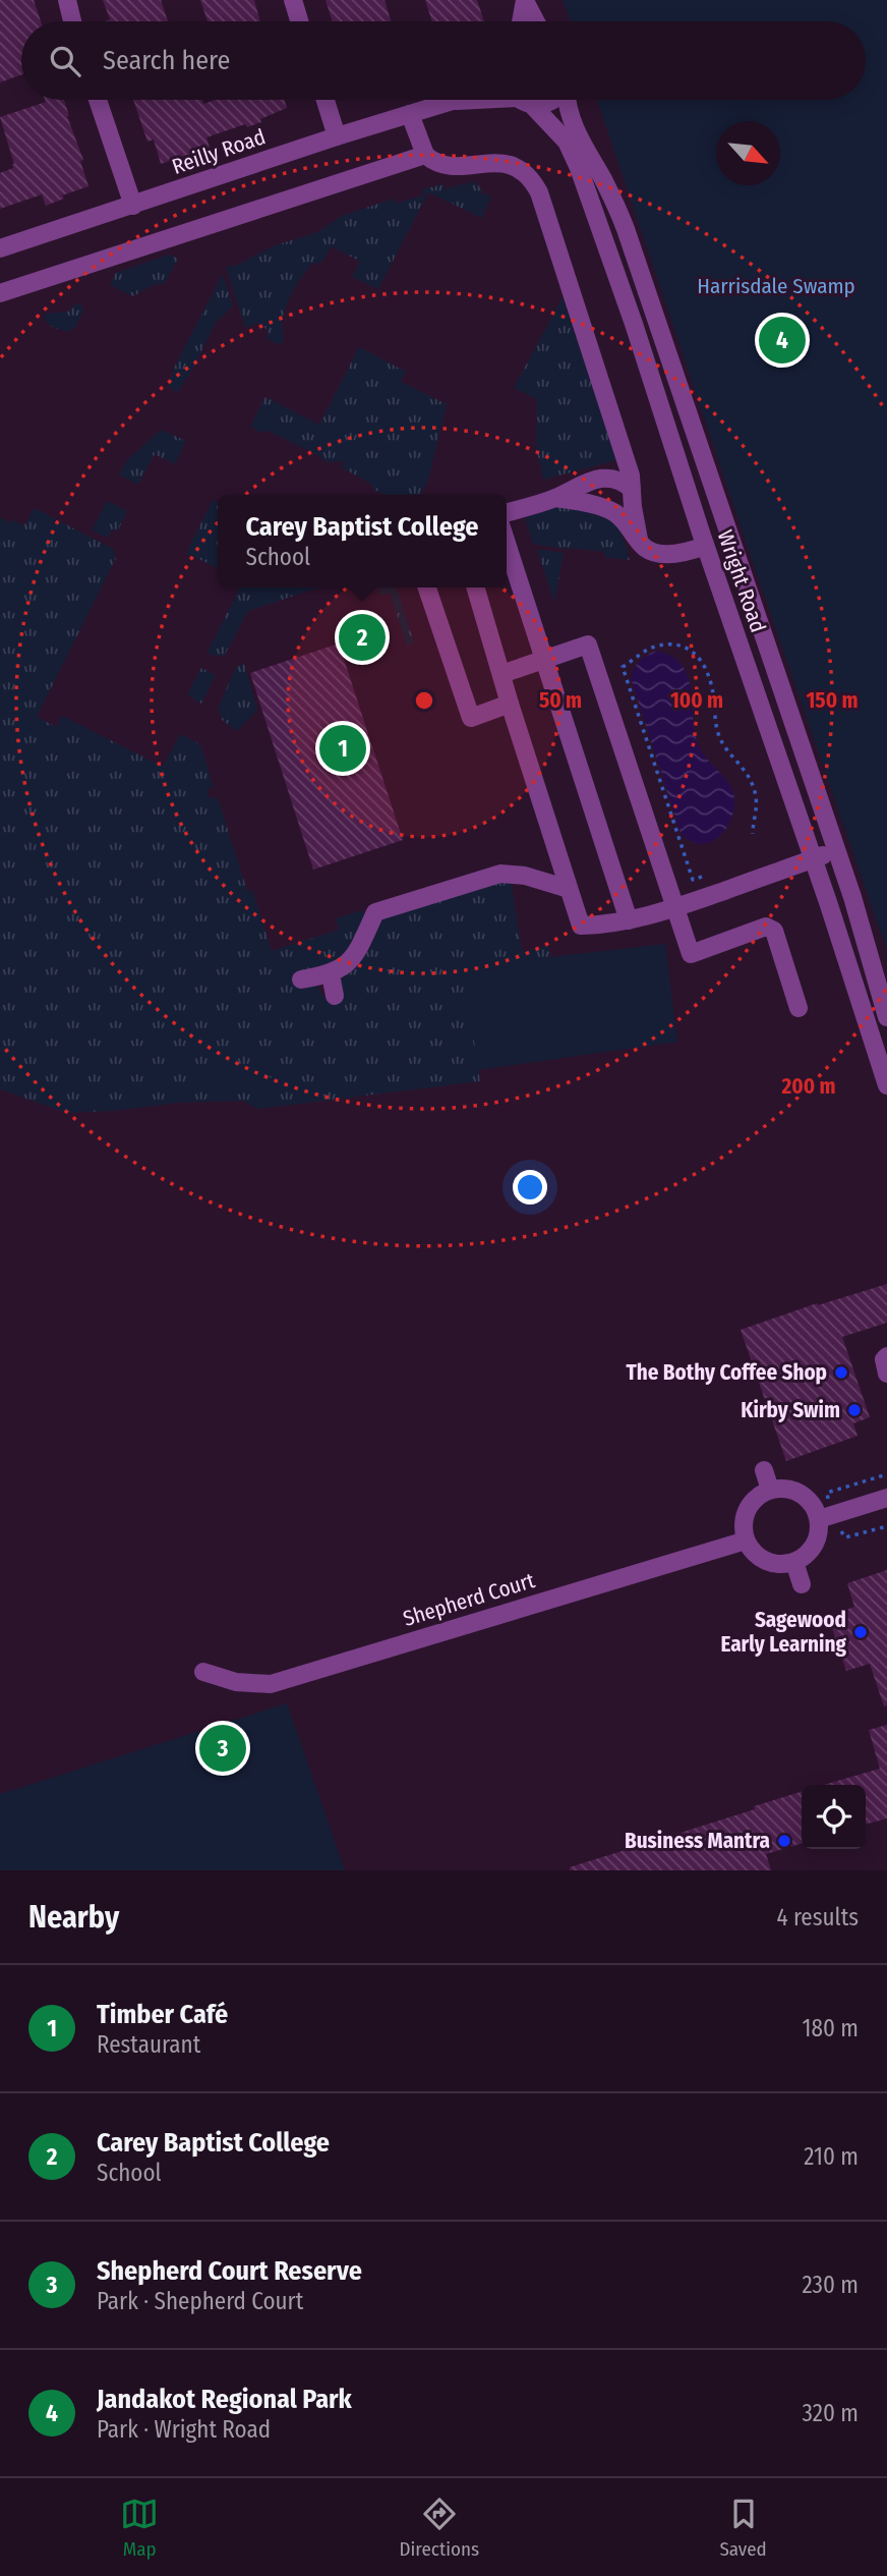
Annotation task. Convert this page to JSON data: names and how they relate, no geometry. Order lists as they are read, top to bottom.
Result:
{
  "streets": {
    "street": ["Reilly Road", "Wright Road", "Shepherd Court"]
  },
  "parks": ["Harrisdale Swamp"],
  "places": [
    "The Bothy Coffee Shop",
    "Kirby Swim",
    "Sagewood Early Learning",
    "Business Mantra"
  ],
  "north": "bottom right",
  "page": {
    "search": "Search here",
    "pins": [
      "4",
      "2",
      "1",
      "3"
    ],
    "popup": ["Carey Baptist College", "School"],
    "heading": ["Nearby", "4 results"],
    "list": [
      {
        "mark": "1",
        "name": "Timber Café",
        "note": "Restaurant",
        "value": "180 m"
      },
      {
        "mark": "2",
        "name": "Carey Baptist College",
        "note": "School",
        "value": "210 m"
      },
      {
        "mark": "3",
        "name": "Shepherd Court Reserve",
        "note": "Park · Shepherd Court",
        "value": "230 m"
      },
      {
        "mark": "4",
        "name": "Jandakot Regional Park",
        "note": "Park · Wright Road",
        "value": "320 m"
      }
    ],
    "nav": ["Map", "Directions", "Saved"]
  },
  "rings": [
    "50 m",
    "100 m",
    "150 m",
    "200 m"
  ]
}
